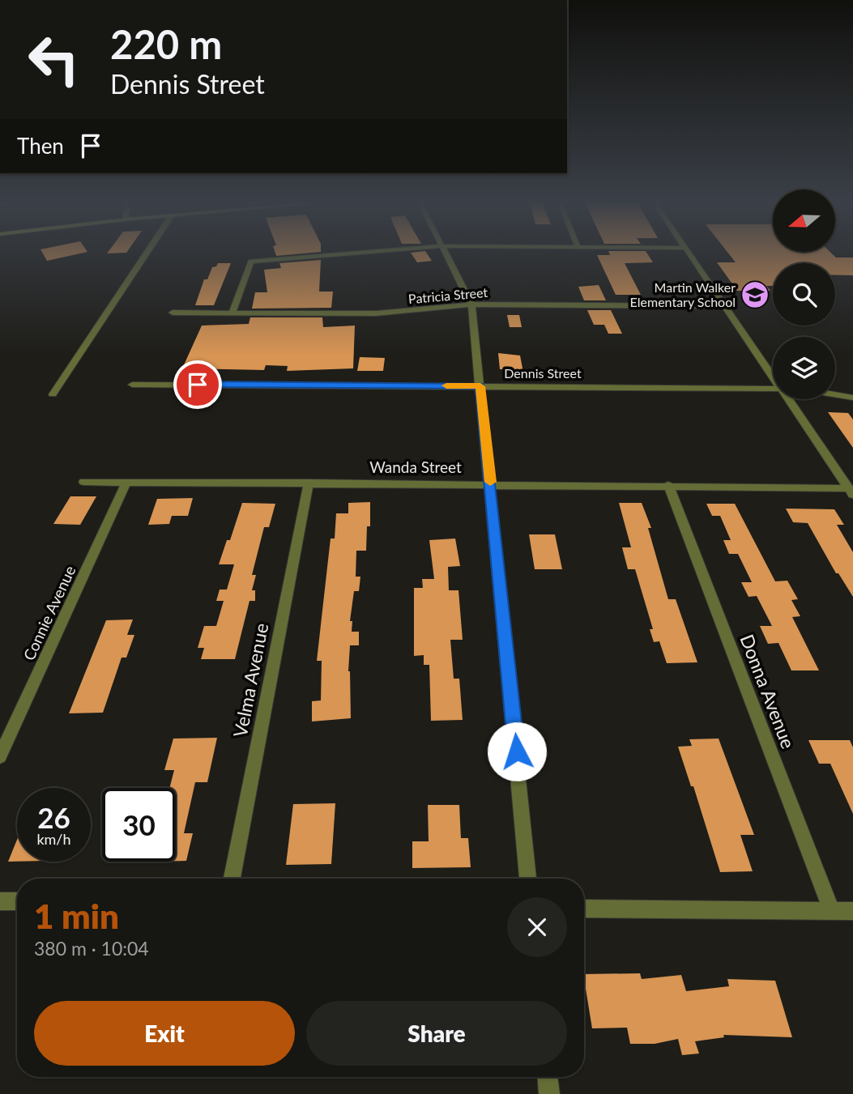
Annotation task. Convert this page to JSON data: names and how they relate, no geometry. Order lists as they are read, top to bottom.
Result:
{
  "streets": {
    "street": [
      "Patricia Street",
      "Dennis Street",
      "Wanda Street",
      "Connie Avenue",
      "Velma Avenue",
      "Donna Avenue"
    ]
  },
  "crossings": [
    ["Wanda Street", "Connie Avenue"],
    ["Wanda Street", "Velma Avenue"],
    ["Wanda Street", "Donna Avenue"]
  ],
  "places": {
    "school or university": ["Martin Walker Elementary School"]
  },
  "north": "left",
  "page": {
    "turn": ["220 m", "Dennis Street"],
    "then": "Then",
    "speed": "26 km/h",
    "limit": "30",
    "heading": ["1 min", "380 m · 10:04"],
    "buttons": ["Exit", "Share"]
  }
}
